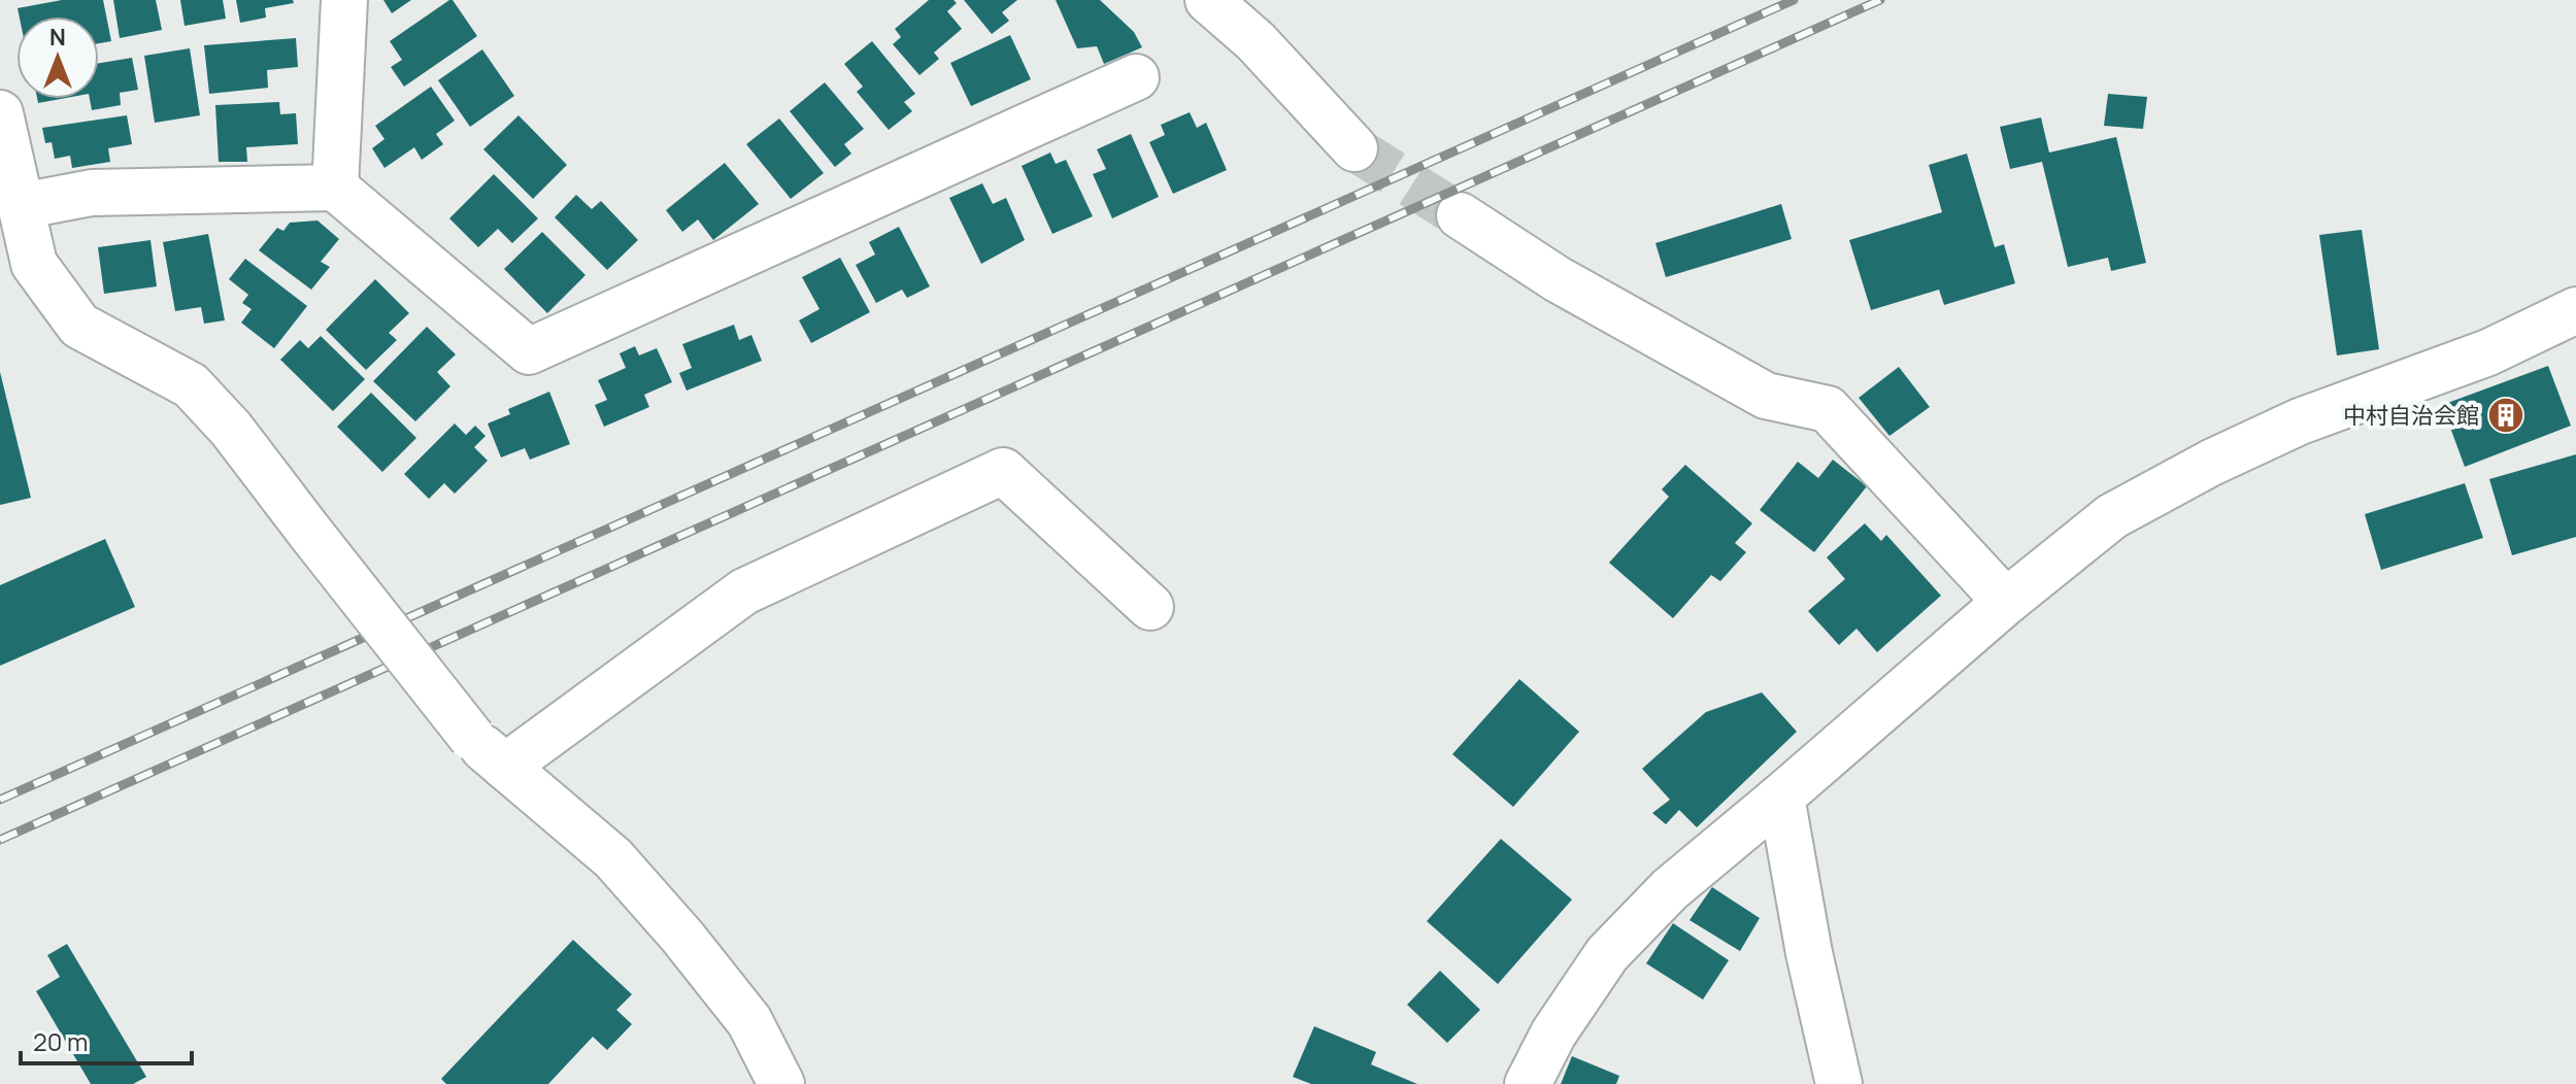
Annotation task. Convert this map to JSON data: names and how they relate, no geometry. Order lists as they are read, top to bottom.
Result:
{
  "places": {
    "building": ["中村自治会館"]
  },
  "scale_bar": "20 m",
  "north": "top"
}
